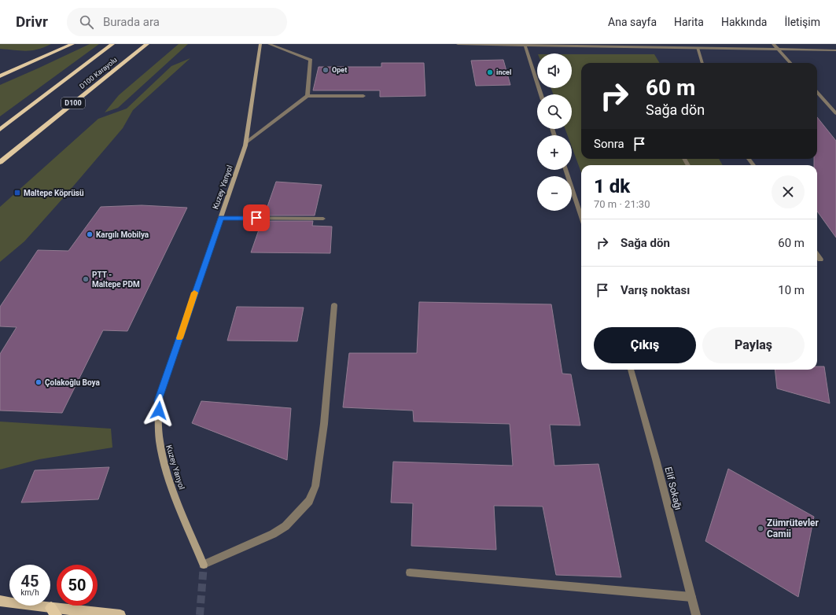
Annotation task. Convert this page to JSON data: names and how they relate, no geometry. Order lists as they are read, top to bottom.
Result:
{
  "streets": {
    "highway": ["D100 Karayolu", "D100"],
    "main road": ["Kuzey Yanyol"],
    "street": ["Elif Sokağı"]
  },
  "places": {
    "other": [
      "Opet",
      "incel",
      "Kargılı Mobilya",
      "PTT - Maltepe PDM",
      "Çolakoğlu Boya",
      "Zümrütevler Camii"
    ],
    "transit": ["Maltepe Köprüsü"]
  },
  "page": {
    "header": "Drivr",
    "search": "Burada ara",
    "nav": [
      "Ana sayfa",
      "Harita",
      "Hakkında",
      "İletişim"
    ],
    "map_buttons": ["+", "−"],
    "turn": ["60 m", "Sağa dön"],
    "then": "Sonra",
    "heading": ["1 dk", "70 m · 21:30"],
    "list": [
      {
        "name": "Sağa dön",
        "value": "60 m"
      },
      {
        "name": "Varış noktası",
        "value": "10 m"
      }
    ],
    "buttons": ["Çıkış", "Paylaş"],
    "speed": "45 km/h",
    "limit": "50"
  }
}
